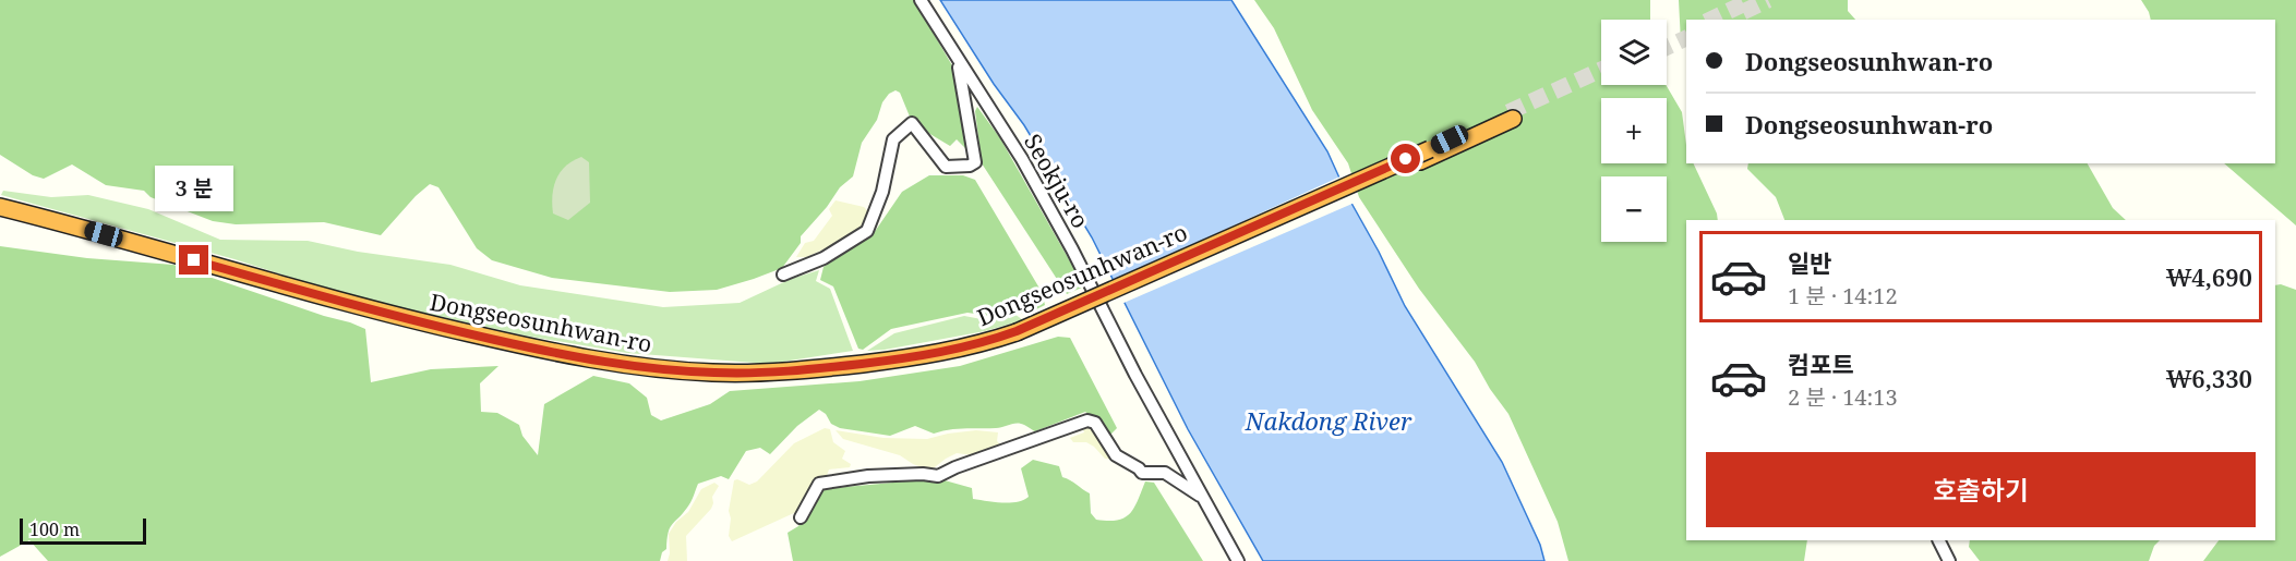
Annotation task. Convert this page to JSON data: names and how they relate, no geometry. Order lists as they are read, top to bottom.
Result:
{
  "streets": {
    "highway": ["Dongseosunhwan-ro"],
    "street": ["Seokju-ro"]
  },
  "water": ["Nakdong River"],
  "scale_bar": "100 m",
  "page": {
    "map_buttons": ["+", "−"],
    "banner": ["Dongseosunhwan-ro", "Dongseosunhwan-ro"],
    "bubble": "3 분",
    "list": [
      {
        "name": "일반",
        "note": "1 분 · 14:12",
        "value": "₩4,690"
      },
      {
        "name": "컴포트",
        "note": "2 분 · 14:13",
        "value": "₩6,330"
      }
    ],
    "buttons": "호출하기",
    "scale": "100 m"
  }
}
